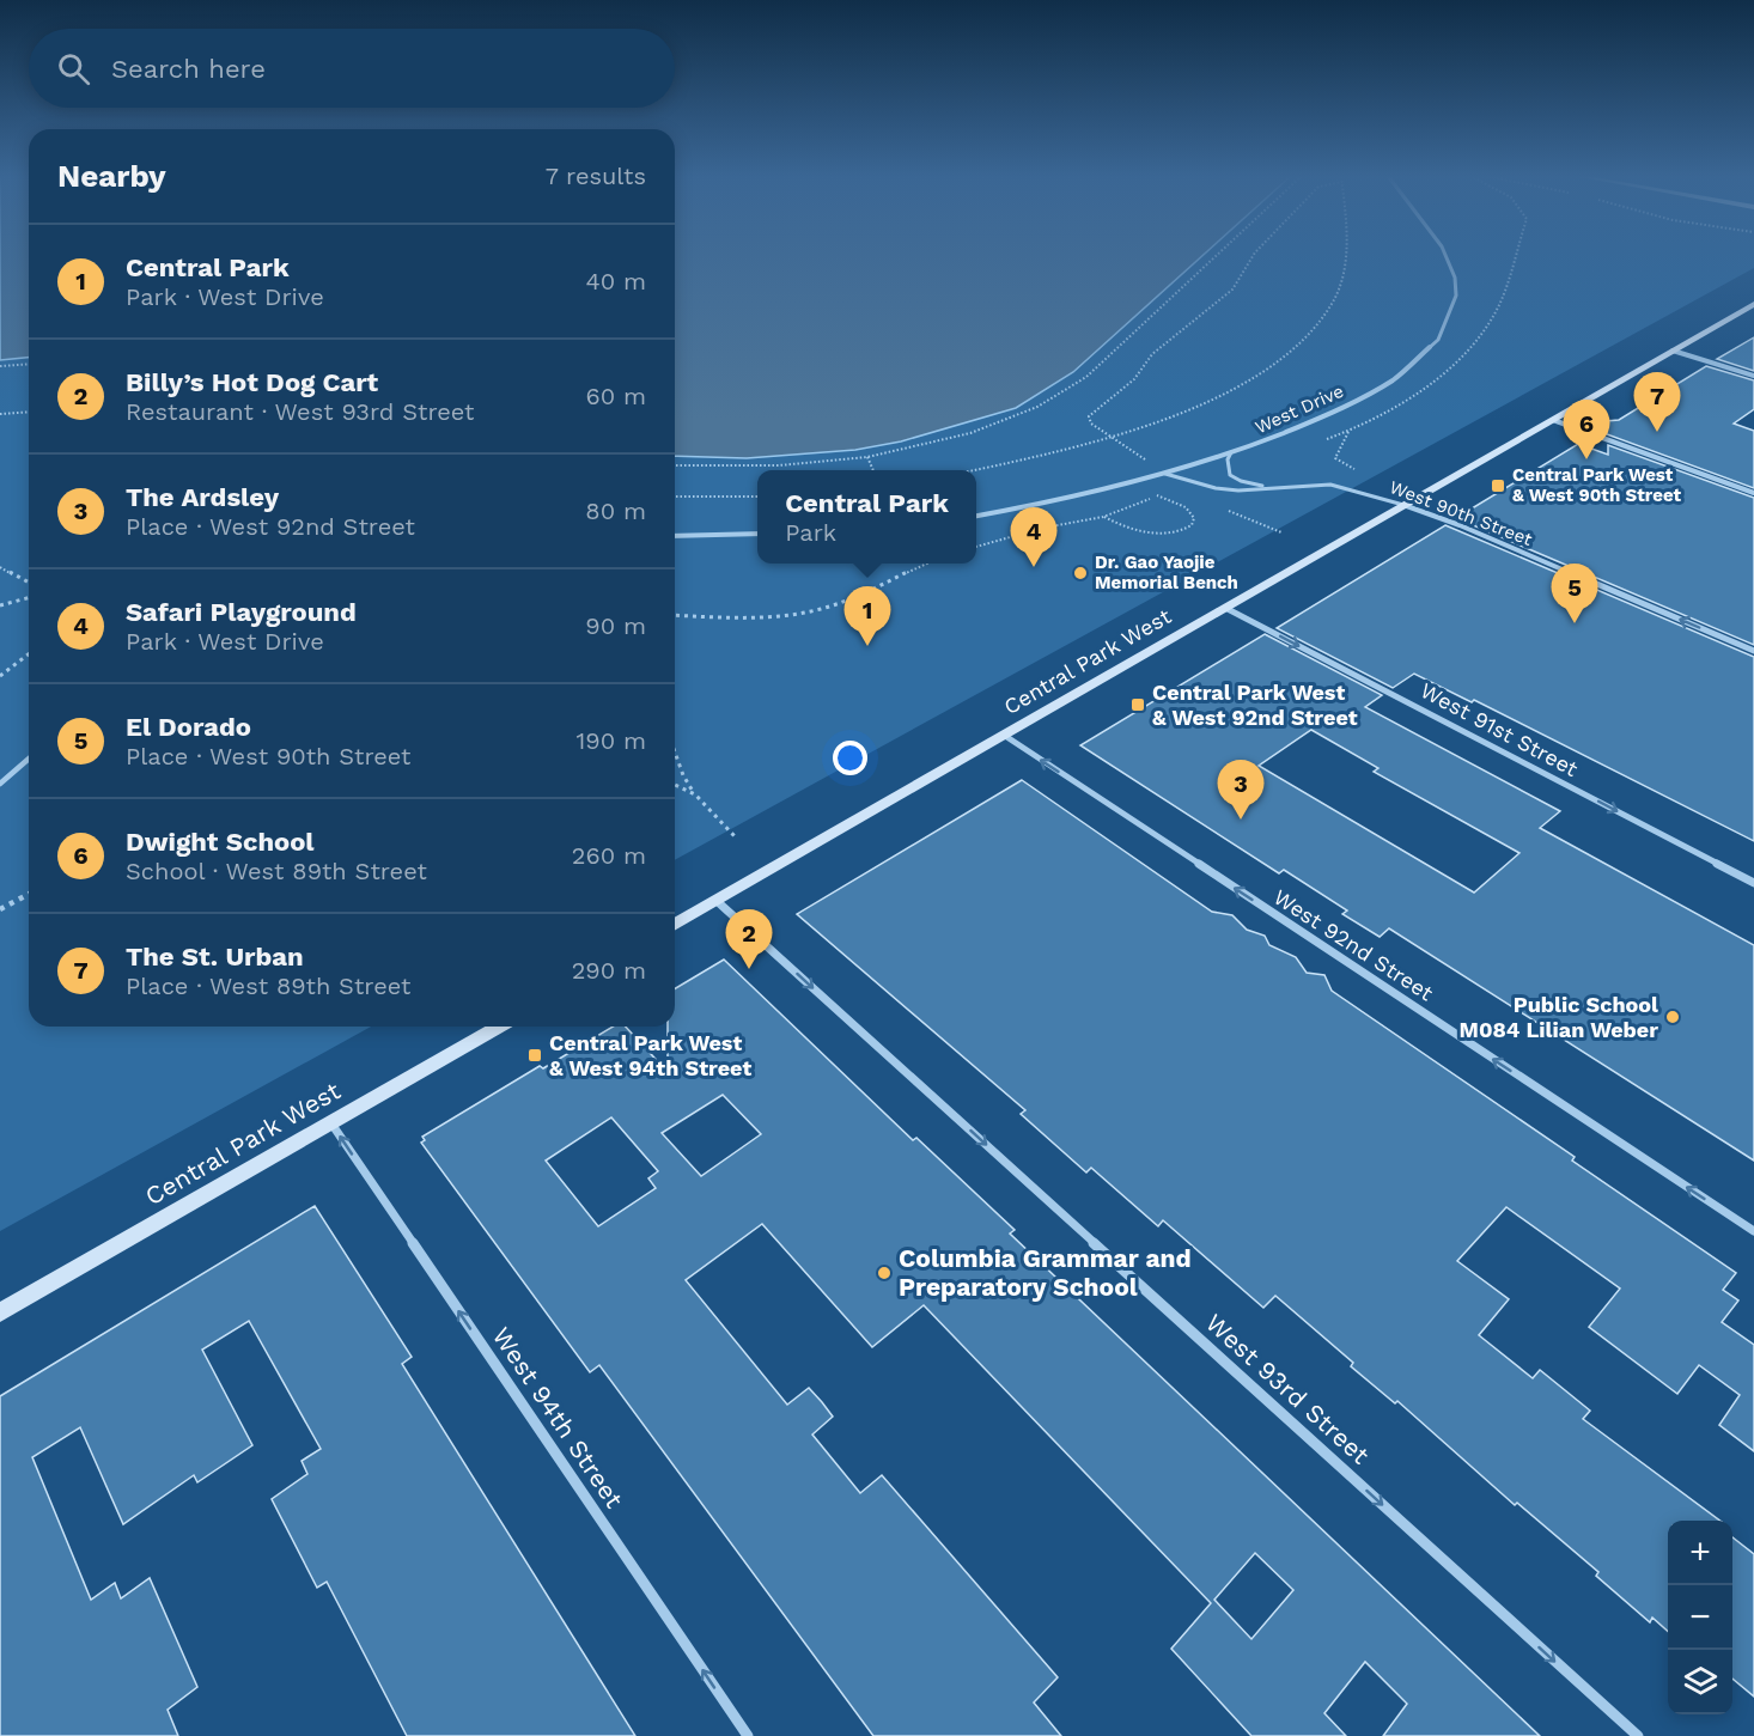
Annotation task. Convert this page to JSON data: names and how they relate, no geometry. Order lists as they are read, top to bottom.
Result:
{
  "streets": {
    "main road": ["Central Park West"],
    "street": [
      "West Drive",
      "West 90th Street",
      "West 91st Street",
      "West 92nd Street",
      "West 93rd Street",
      "West 94th Street"
    ]
  },
  "crossings": [
    ["West Drive", "West 90th Street"],
    ["West 90th Street", "Central Park West"],
    ["Central Park West", "West 91st Street"],
    ["Central Park West", "West 92nd Street"],
    ["Central Park West", "West 93rd Street"],
    ["Central Park West", "West 94th Street"]
  ],
  "one_way": [
    "West 90th Street",
    "West 91st Street",
    "West 92nd Street",
    "West 93rd Street",
    "West 94th Street"
  ],
  "places": {
    "transit": ["Central Park West & West 90th Street", "Central Park West & West 92nd Street", "Central Park West & West 94th Street"],
    "other": ["Dr. Gao Yaojie Memorial Bench", "Public School M084 Lilian Weber", "Columbia Grammar and Preparatory School"]
  },
  "page": {
    "search": "Search here",
    "heading": ["Nearby", "7 results"],
    "list": [
      {
        "mark": "1",
        "name": "Central Park",
        "note": "Park · West Drive",
        "value": "40 m"
      },
      {
        "mark": "2",
        "name": "Billy’s Hot Dog Cart",
        "note": "Restaurant · West 93rd Street",
        "value": "60 m"
      },
      {
        "mark": "3",
        "name": "The Ardsley",
        "note": "Place · West 92nd Street",
        "value": "80 m"
      },
      {
        "mark": "4",
        "name": "Safari Playground",
        "note": "Park · West Drive",
        "value": "90 m"
      },
      {
        "mark": "5",
        "name": "El Dorado",
        "note": "Place · West 90th Street",
        "value": "190 m"
      },
      {
        "mark": "6",
        "name": "Dwight School",
        "note": "School · West 89th Street",
        "value": "260 m"
      },
      {
        "mark": "7",
        "name": "The St. Urban",
        "note": "Place · West 89th Street",
        "value": "290 m"
      }
    ],
    "pins": [
      "7",
      "6",
      "4",
      "5",
      "1",
      "3",
      "2"
    ],
    "popup": ["Central Park", "Park"],
    "map_buttons": ["+", "−"]
  }
}
